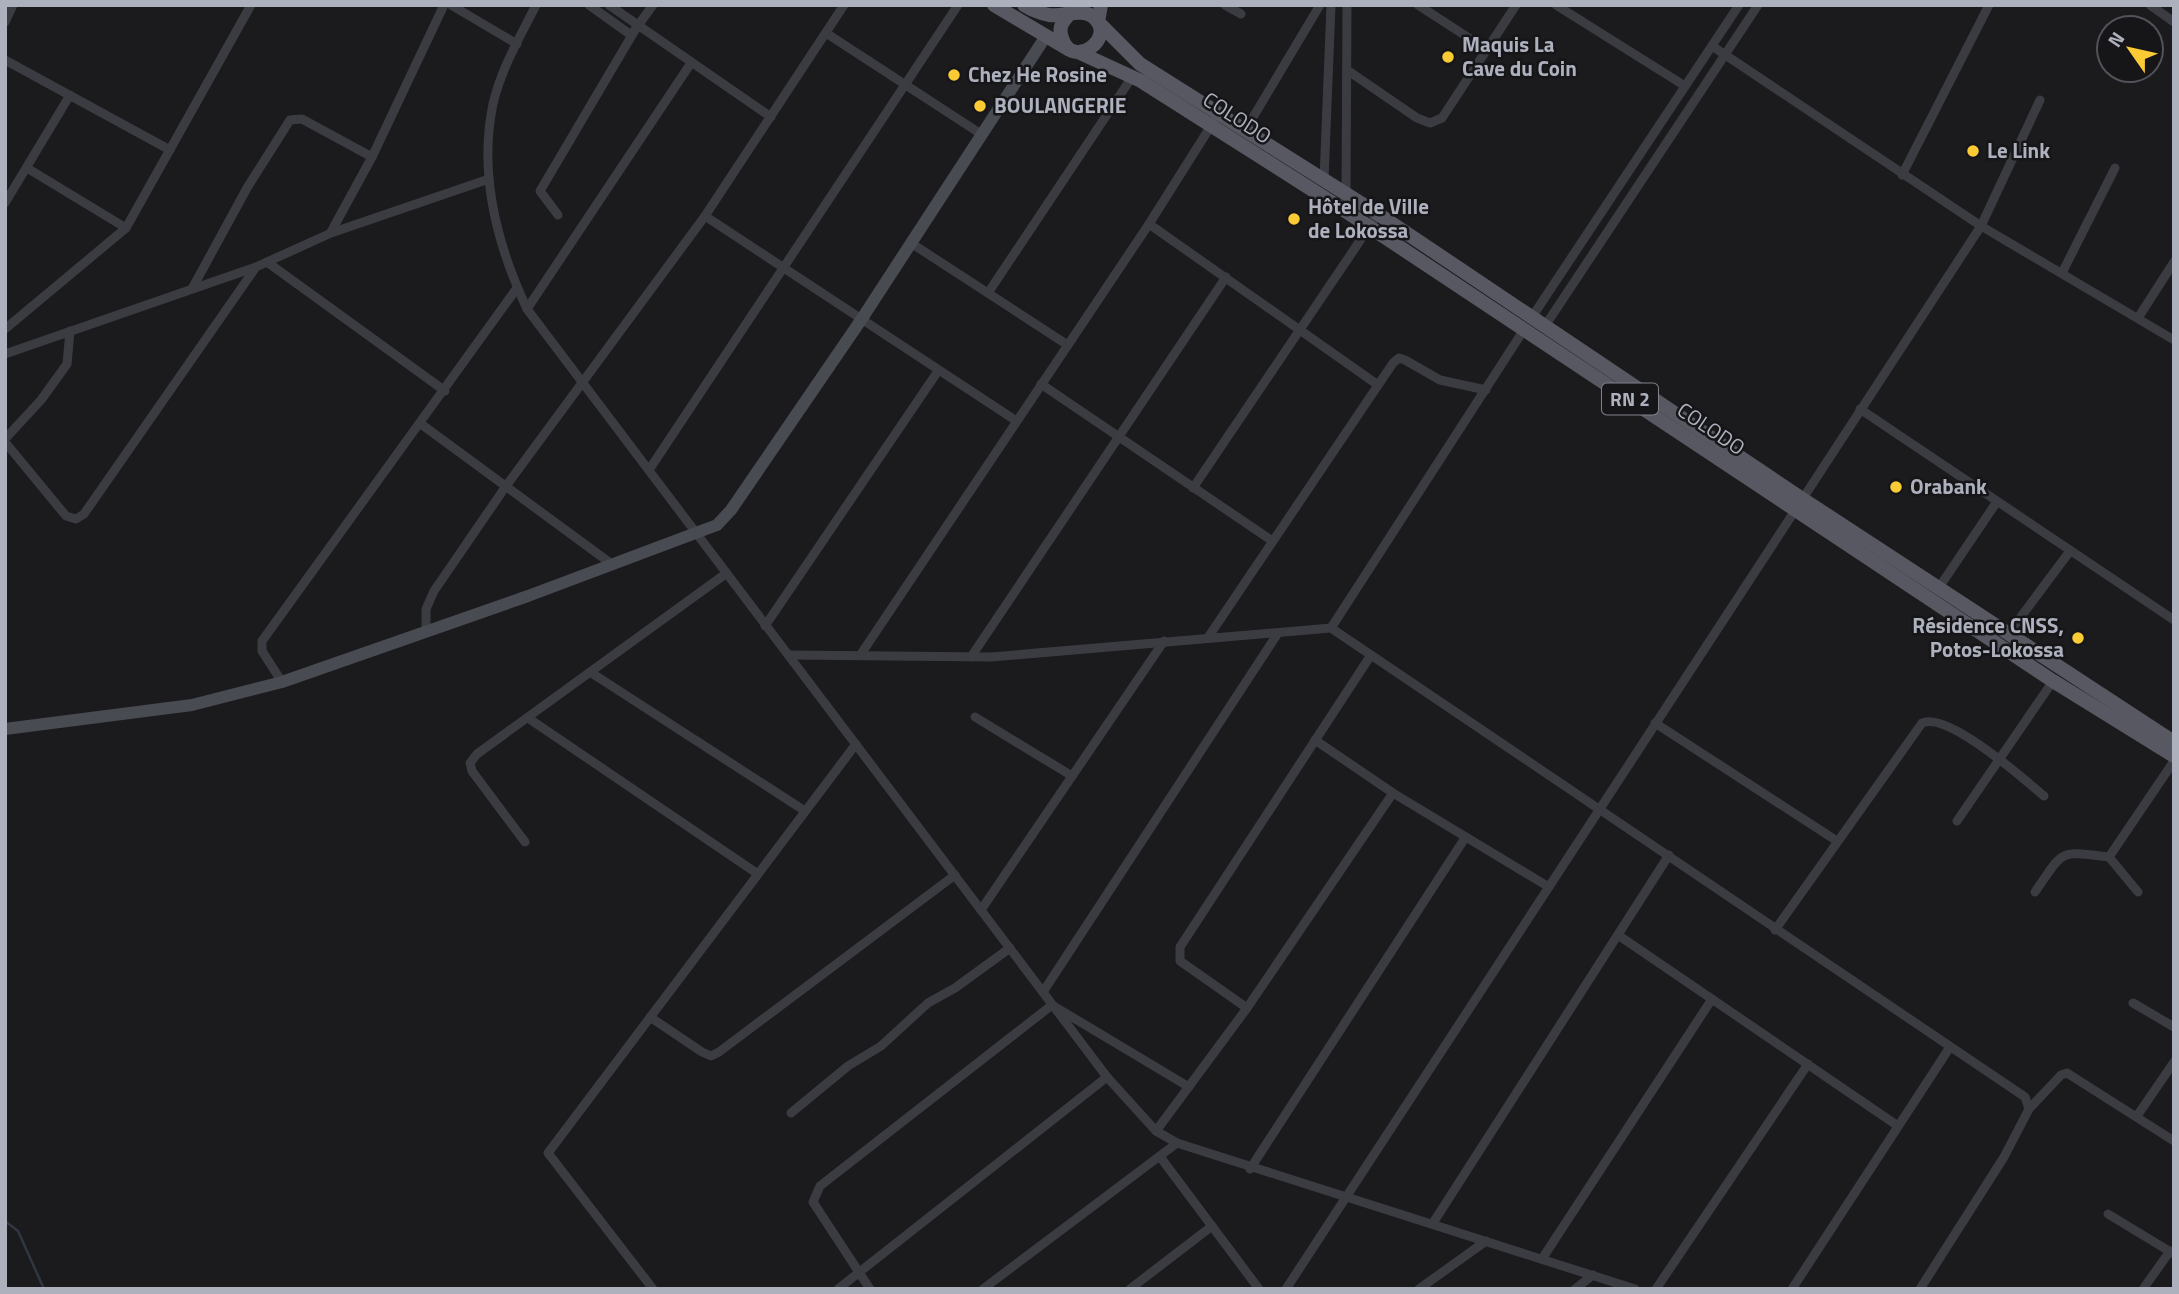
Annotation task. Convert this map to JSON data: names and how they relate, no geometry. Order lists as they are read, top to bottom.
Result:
{
  "streets": {
    "main road": ["COLODO", "RN 2"]
  },
  "crossings": [
    ["COLODO", "RN 2"]
  ],
  "places": [
    "Maquis La Cave du Coin",
    "Chez He Rosine",
    "BOULANGERIE",
    "Le Link",
    "Hôtel de Ville de Lokossa",
    "Orabank",
    "Résidence CNSS, Potos-Lokossa"
  ],
  "north": "top left"
}
